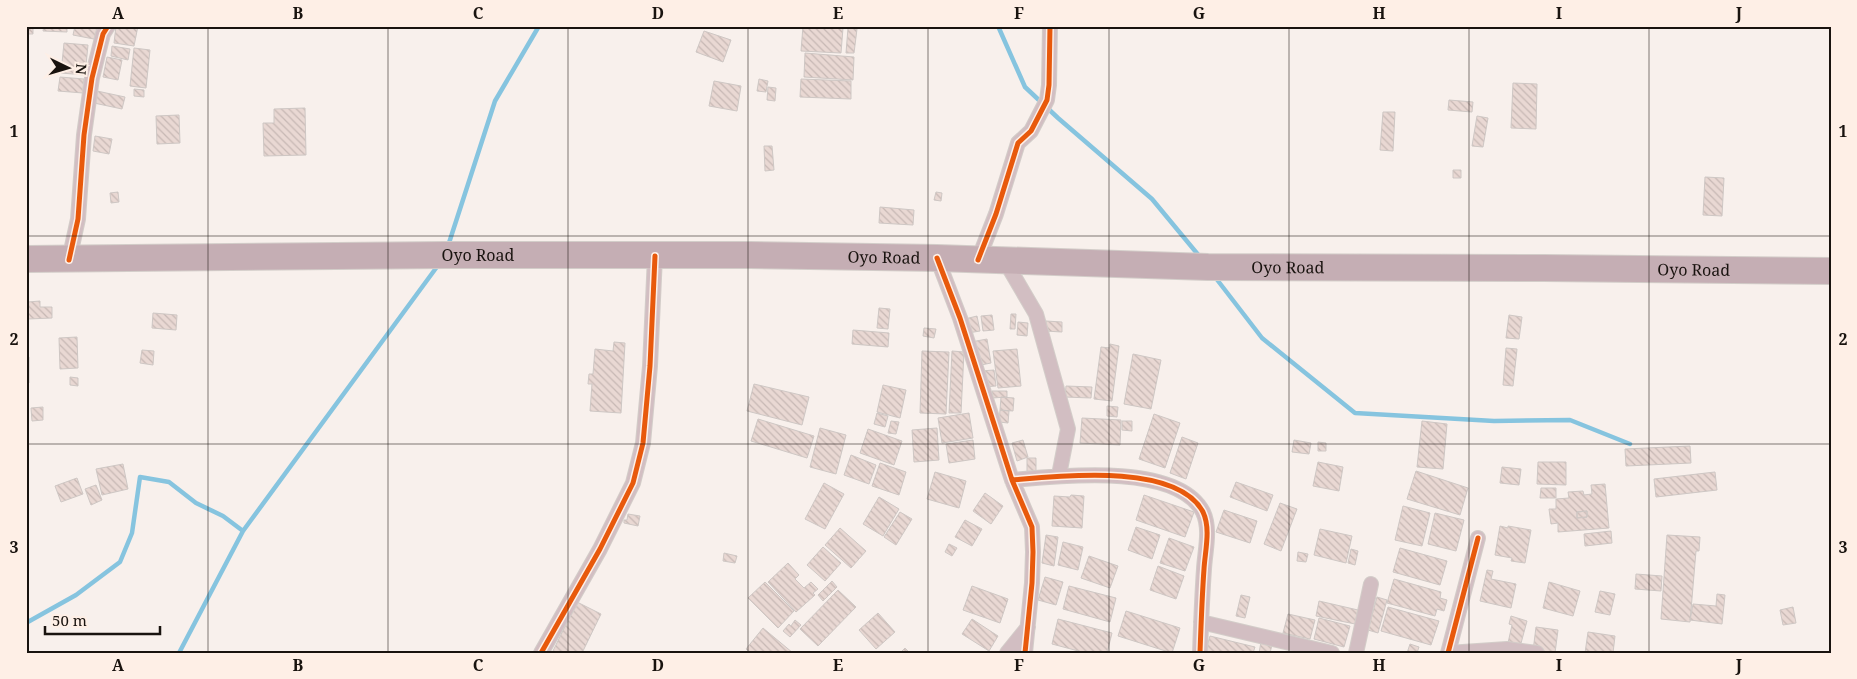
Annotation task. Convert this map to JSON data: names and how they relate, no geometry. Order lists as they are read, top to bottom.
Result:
{
  "streets": {
    "highway": ["Oyo Road"]
  },
  "scale_bar": "50 m",
  "north": "right",
  "grid": {
    "columns": [
      "A",
      "B",
      "C",
      "D",
      "E",
      "F",
      "G",
      "H",
      "I",
      "J"
    ],
    "rows": ["1", "2", "3"]
  }
}
